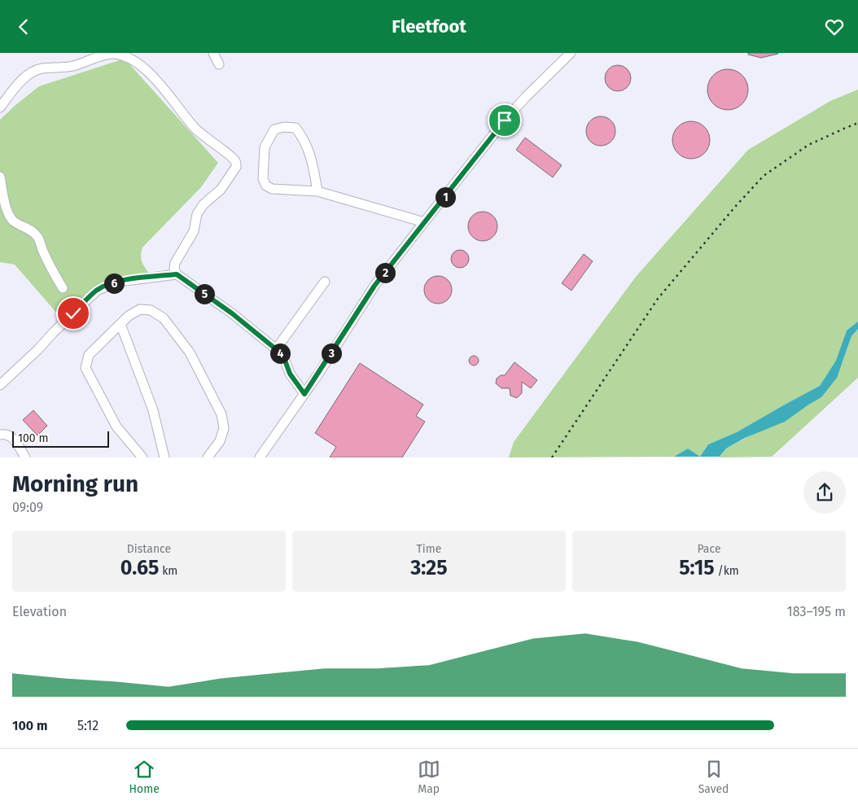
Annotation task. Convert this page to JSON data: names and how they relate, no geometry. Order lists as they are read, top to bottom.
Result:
{
  "scale_bar": "100 m",
  "page": {
    "header": "Fleetfoot",
    "pins": [
      "1",
      "2",
      "6",
      "5",
      "3",
      "4"
    ],
    "scale": "100 m",
    "heading": ["Morning run", "09:09"],
    "stats": [
      ["Distance", "0.65 km"],
      ["Time", "3:25"],
      ["Pace", "5:15 /km"]
    ],
    "chart": ["Elevation", "183–195 m"],
    "list": [
      {
        "name": "100 m",
        "note": "5:12"
      }
    ],
    "tabs": ["Home", "Map", "Saved"]
  }
}
